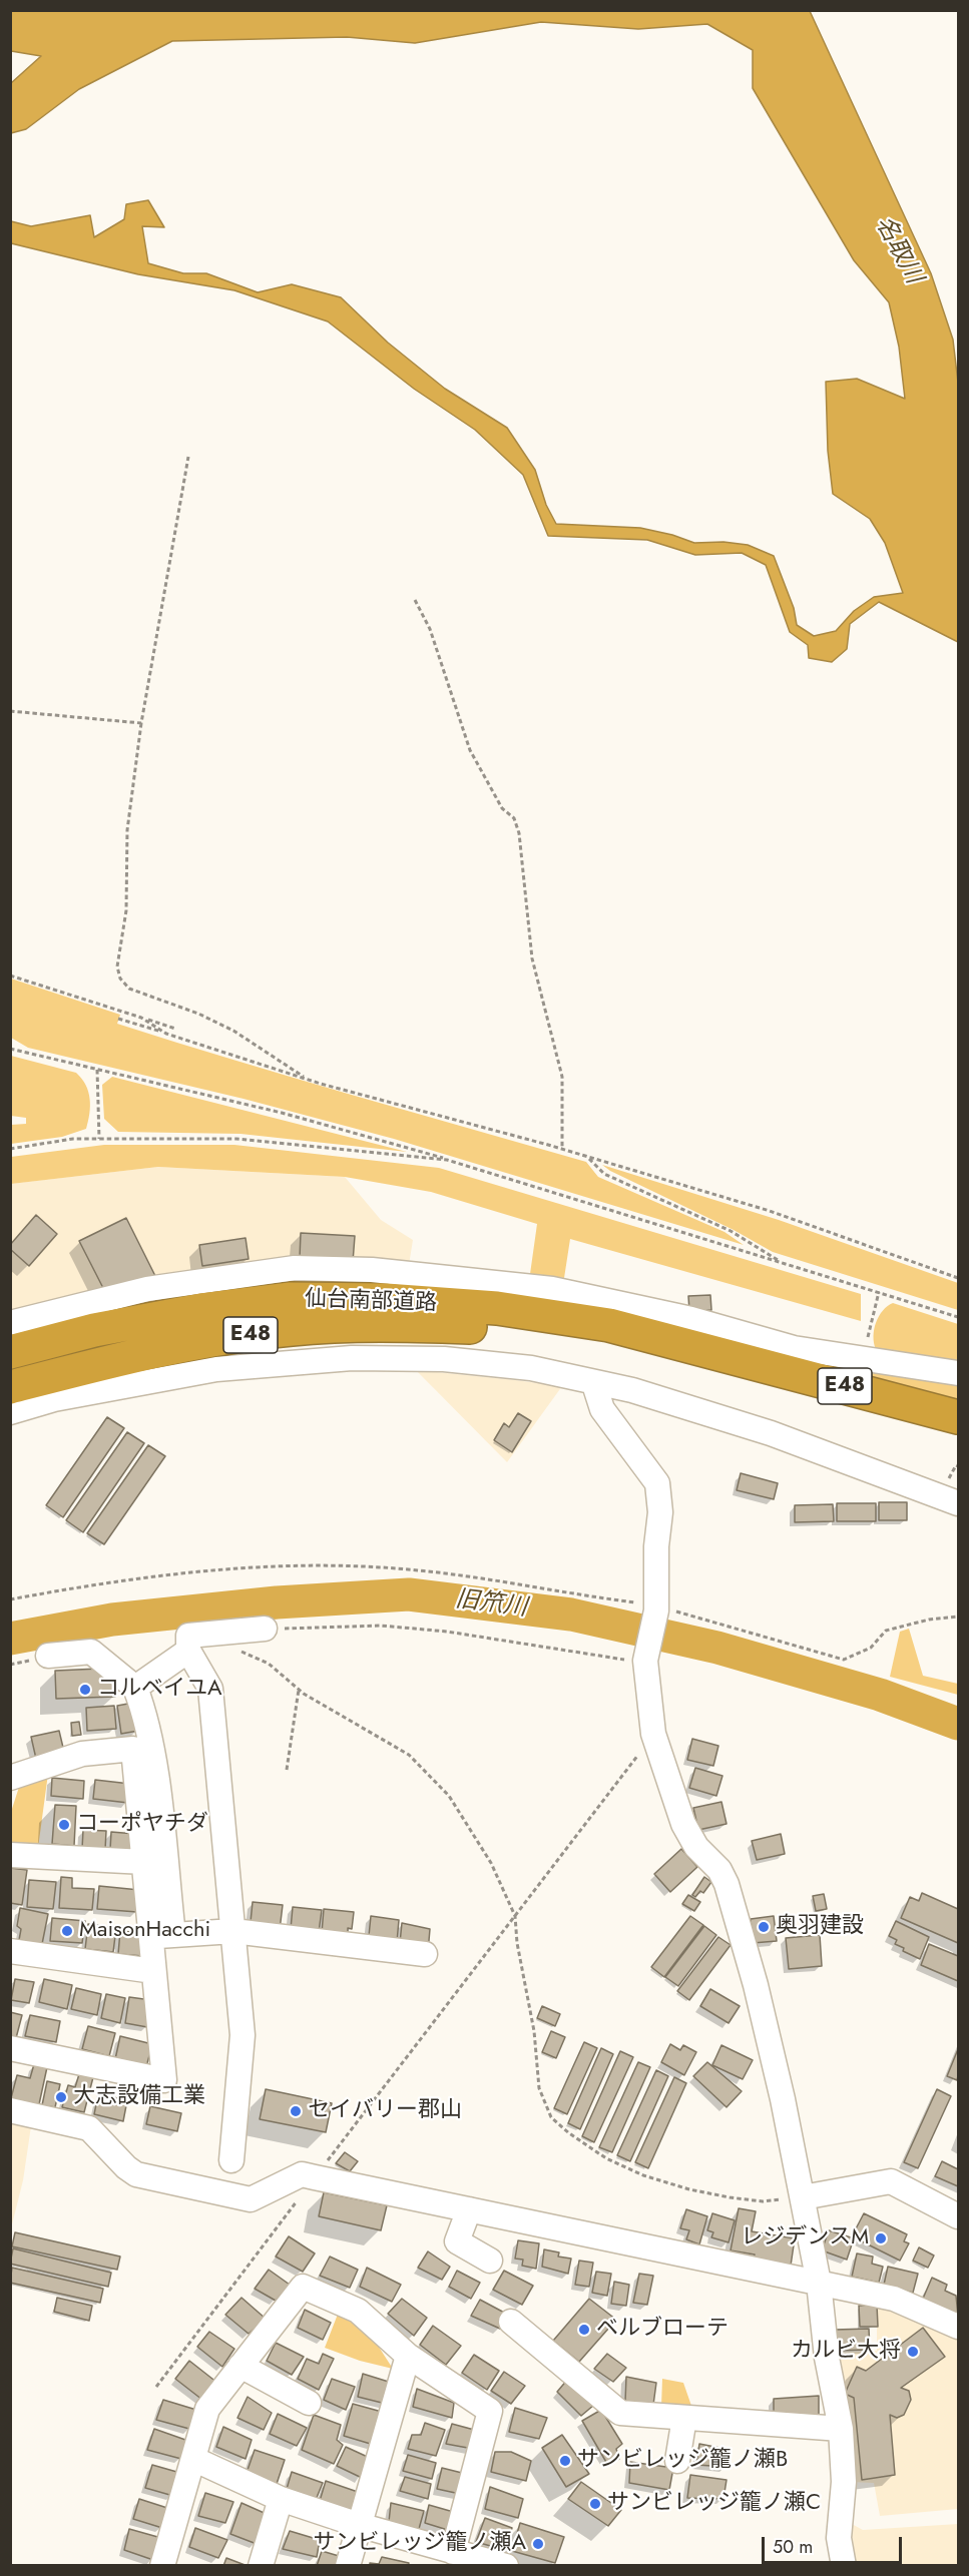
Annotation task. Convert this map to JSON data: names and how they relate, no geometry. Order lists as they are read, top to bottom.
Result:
{
  "streets": {
    "highway": ["仙台南部道路", "E48"]
  },
  "water": ["名取川", "旧笊川"],
  "places": [
    "コルベイユA",
    "コーポヤチダ",
    "奥羽建設",
    "MaisonHacchi",
    "大志設備工業",
    "セイバリー郡山",
    "レジデンスM",
    "ベルブローテ",
    "カルビ大将",
    "サンビレッジ籠ノ瀬B",
    "サンビレッジ籠ノ瀬C",
    "サンビレッジ籠ノ瀬A"
  ],
  "scale_bar": "50 m"
}
